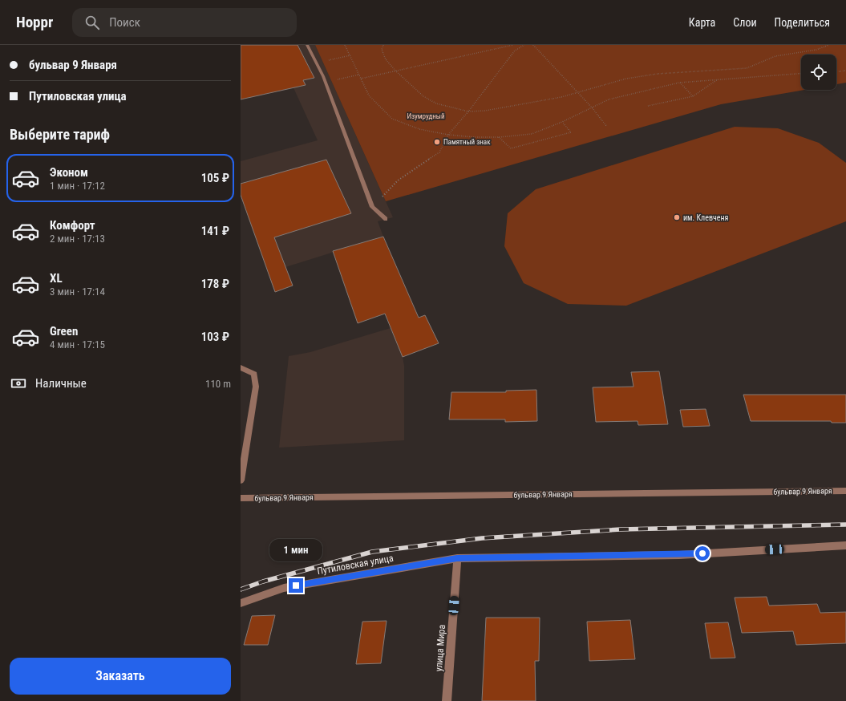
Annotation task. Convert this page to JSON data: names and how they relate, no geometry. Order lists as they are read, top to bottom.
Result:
{
  "streets": {
    "street": ["бульвар 9 Января", "Путиловская улица", "улица Мира"]
  },
  "crossings": [
    ["Путиловская улица", "улица Мира"]
  ],
  "parks": ["Изумрудный"],
  "places": ["Памятный знак", "им. Клевченя"],
  "page": {
    "header": "Hoppr",
    "search": "Поиск",
    "nav": ["Карта", "Слои", "Поделиться"],
    "banner": ["бульвар 9 Января", "Путиловская улица"],
    "heading": "Выберите тариф",
    "list": [
      {
        "name": "Эконом",
        "note": "1 мин · 17:12",
        "value": "105 ₽"
      },
      {
        "name": "Комфорт",
        "note": "2 мин · 17:13",
        "value": "141 ₽"
      },
      {
        "name": "XL",
        "note": "3 мин · 17:14",
        "value": "178 ₽"
      },
      {
        "name": "Green",
        "note": "4 мин · 17:15",
        "value": "103 ₽"
      }
    ],
    "pay": ["Наличные", "110 m"],
    "bubble": "1 мин",
    "buttons": "Заказать"
  }
}
